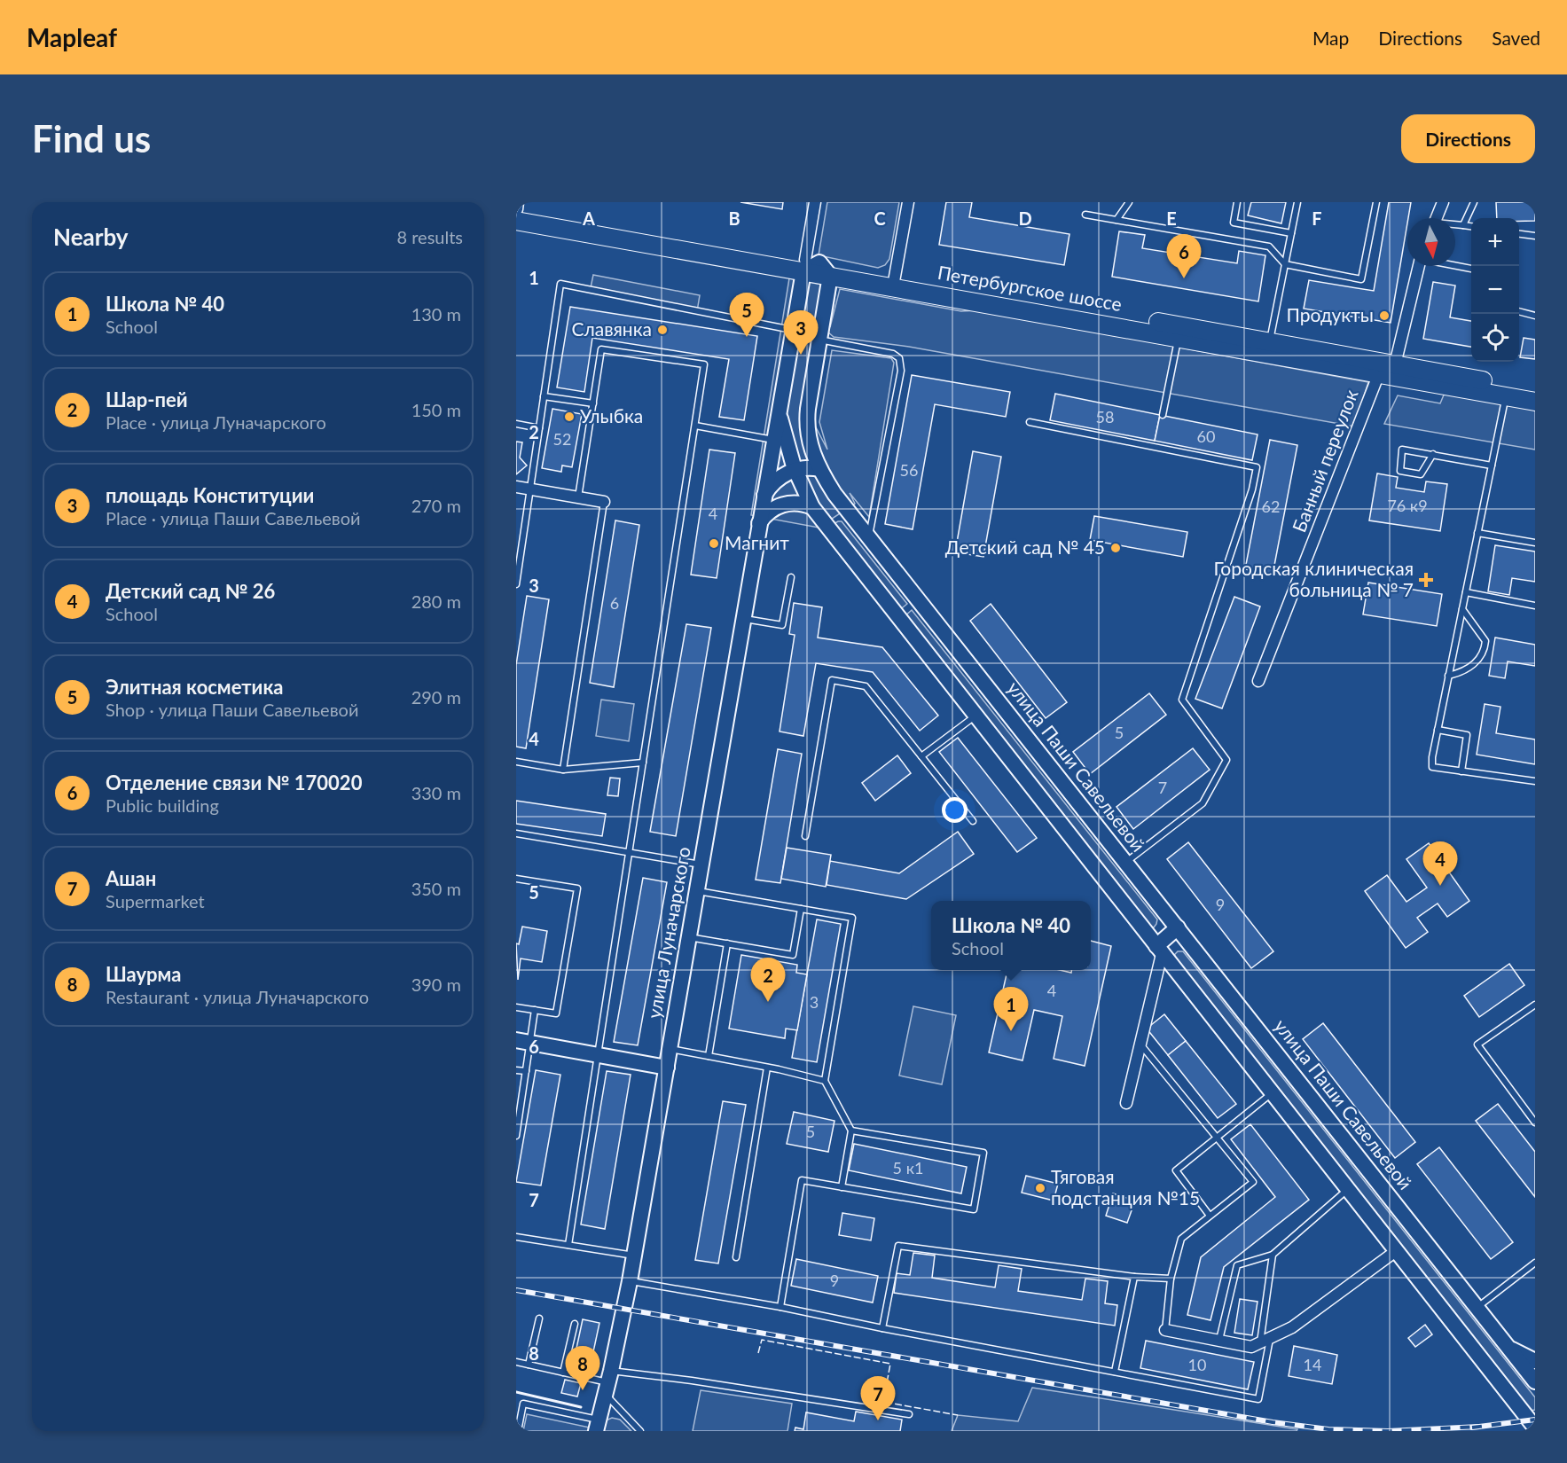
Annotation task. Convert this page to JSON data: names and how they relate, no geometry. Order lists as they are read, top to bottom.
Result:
{
  "streets": {
    "main road": ["Петербургское шоссе", "улица Паши Савельевой", "улица Луначарского"],
    "street": ["Банный переулок"]
  },
  "crossings": [
    ["Петербургское шоссе", "Банный переулок"],
    ["Петербургское шоссе", "улица Паши Савельевой"]
  ],
  "places": {
    "other": [
      "Продукты",
      "Славянка",
      "Улыбка",
      "Магнит",
      "Детский сад № 45",
      "Тяговая подстанция №15"
    ],
    "health": ["Городская клиническая больница № 7"]
  },
  "house_numbers": [
    "58",
    "60",
    "52",
    "56",
    "76 к9",
    "62",
    "4",
    "6",
    "5",
    "7",
    "9",
    "4",
    "3",
    "5",
    "5 к1",
    "9",
    "10",
    "14"
  ],
  "north": "bottom",
  "page": {
    "header": "Mapleaf",
    "nav": ["Map", "Directions", "Saved"],
    "buttons": "Directions",
    "title": "Find us",
    "heading": ["Nearby", "8 results"],
    "map_buttons": ["+", "−"],
    "pins": [
      "6",
      "5",
      "3",
      "4",
      "2",
      "1",
      "8",
      "7"
    ],
    "list": [
      {
        "mark": "1",
        "name": "Школа № 40",
        "note": "School",
        "value": "130 m"
      },
      {
        "mark": "2",
        "name": "Шар-пей",
        "note": "Place · улица Луначарского",
        "value": "150 m"
      },
      {
        "mark": "3",
        "name": "площадь Конституции",
        "note": "Place · улица Паши Савельевой",
        "value": "270 m"
      },
      {
        "mark": "4",
        "name": "Детский сад № 26",
        "note": "School",
        "value": "280 m"
      },
      {
        "mark": "5",
        "name": "Элитная косметика",
        "note": "Shop · улица Паши Савельевой",
        "value": "290 m"
      },
      {
        "mark": "6",
        "name": "Отделение связи № 170020",
        "note": "Public building",
        "value": "330 m"
      },
      {
        "mark": "7",
        "name": "Ашан",
        "note": "Supermarket",
        "value": "350 m"
      },
      {
        "mark": "8",
        "name": "Шаурма",
        "note": "Restaurant · улица Луначарского",
        "value": "390 m"
      }
    ],
    "popup": ["Школа № 40", "School"]
  },
  "grid": {
    "columns": [
      "A",
      "B",
      "C",
      "D",
      "E",
      "F"
    ],
    "rows": [
      "1",
      "2",
      "3",
      "4",
      "5",
      "6",
      "7",
      "8"
    ]
  }
}
